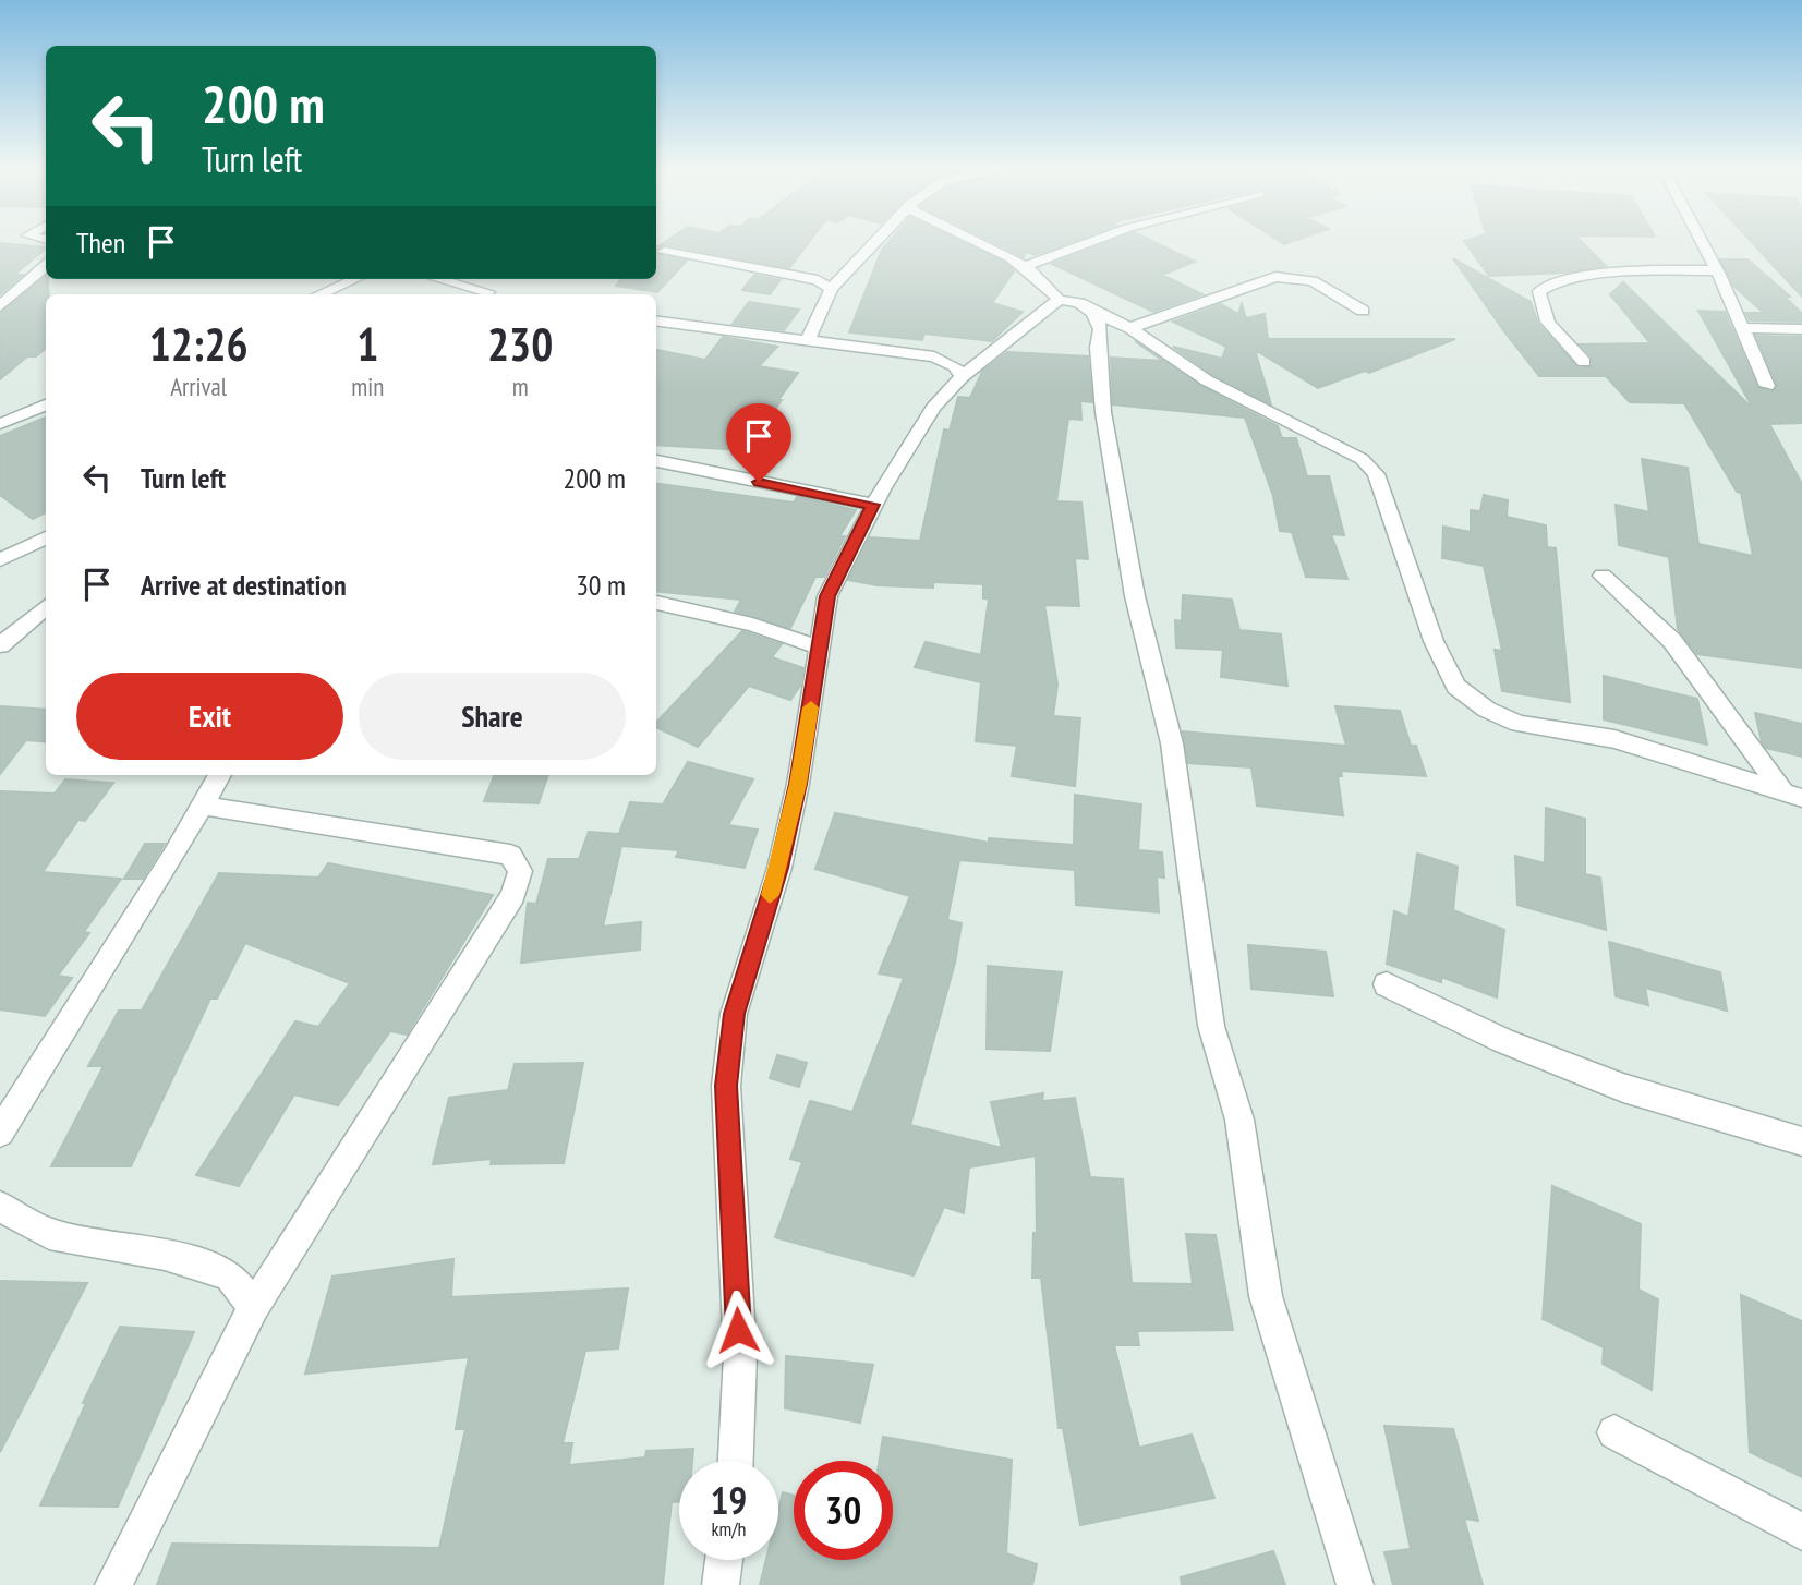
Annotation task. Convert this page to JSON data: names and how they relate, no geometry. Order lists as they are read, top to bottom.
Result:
{
  "page": {
    "turn": ["200 m", "Turn left"],
    "then": "Then",
    "eta": [
      "12:26",
      "Arrival",
      "1",
      "min",
      "230",
      "m"
    ],
    "list": [
      {
        "name": "Turn left",
        "value": "200 m"
      },
      {
        "name": "Arrive at destination",
        "value": "30 m"
      }
    ],
    "buttons": ["Exit", "Share"],
    "speed": "19 km/h",
    "limit": "30"
  }
}
